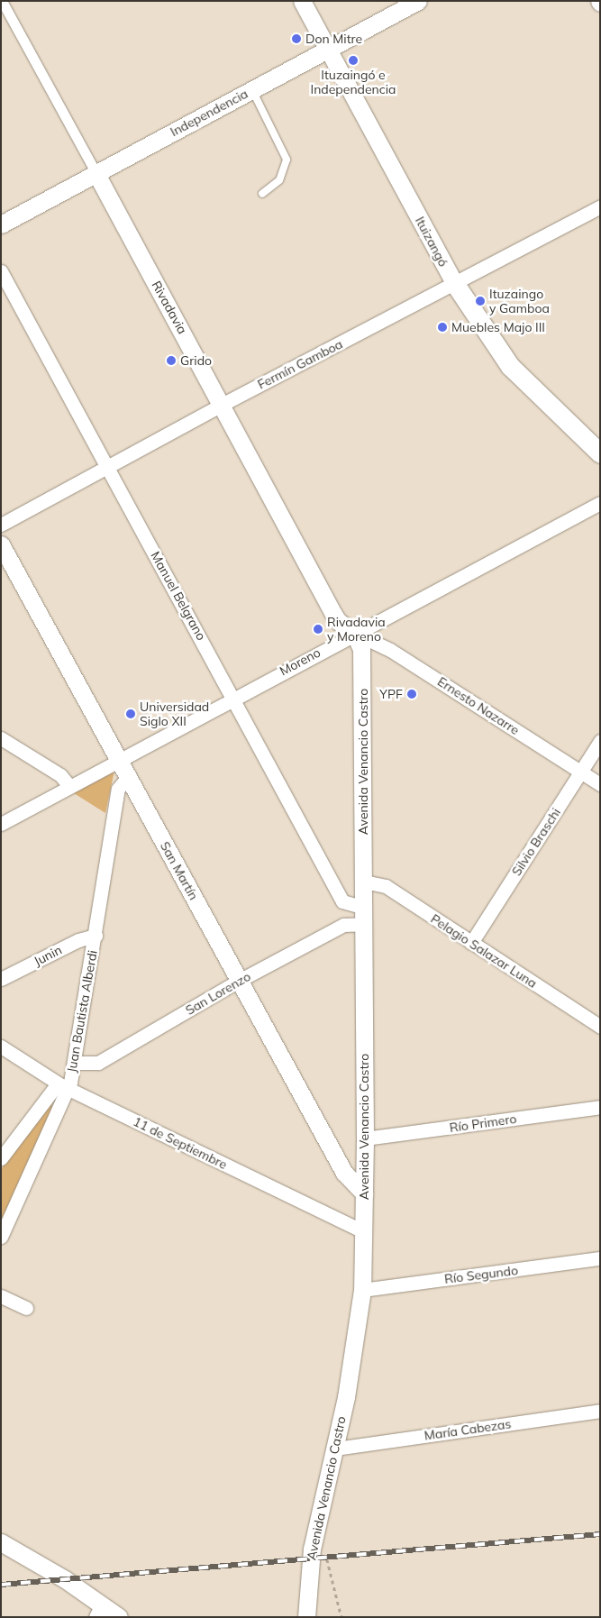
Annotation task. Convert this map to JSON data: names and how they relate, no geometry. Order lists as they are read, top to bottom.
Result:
{
  "streets": {
    "main road": ["Ituizangó"],
    "street": [
      "Independencia",
      "Rivadavia",
      "Fermín Gamboa",
      "Manuel Belgrano",
      "Moreno",
      "Ernesto Nazarre",
      "Avenida Venancio Castro",
      "Silvio Braschi",
      "San Martín",
      "Pelagio Salazar Luna",
      "Junin",
      "San Lorenzo",
      "Juan Bautista Alberdi",
      "Río Primero",
      "11 de Septiembre",
      "Río Segundo",
      "María Cabezas"
    ]
  },
  "crossings": [
    ["Independencia", "Ituizangó"],
    ["Independencia", "Rivadavia"],
    ["Ituizangó", "Fermín Gamboa"],
    ["Rivadavia", "Fermín Gamboa"],
    ["Rivadavia", "Moreno"],
    ["Rivadavia", "Ernesto Nazarre"],
    ["Rivadavia", "Avenida Venancio Castro"],
    ["Fermín Gamboa", "Manuel Belgrano"],
    ["Manuel Belgrano", "Moreno"],
    ["Manuel Belgrano", "Avenida Venancio Castro"],
    ["Manuel Belgrano", "San Lorenzo"],
    ["Moreno", "Ernesto Nazarre"],
    ["Moreno", "Avenida Venancio Castro"],
    ["Moreno", "San Martín"],
    ["Ernesto Nazarre", "Avenida Venancio Castro"],
    ["Ernesto Nazarre", "Silvio Braschi"],
    ["Avenida Venancio Castro", "San Martín"],
    ["Avenida Venancio Castro", "Pelagio Salazar Luna"],
    ["Avenida Venancio Castro", "San Lorenzo"],
    ["Avenida Venancio Castro", "Río Primero"],
    ["Avenida Venancio Castro", "11 de Septiembre"],
    ["Avenida Venancio Castro", "Río Segundo"],
    ["Avenida Venancio Castro", "María Cabezas"],
    ["Silvio Braschi", "Pelagio Salazar Luna"],
    ["San Martín", "San Lorenzo"],
    ["San Martín", "Juan Bautista Alberdi"],
    ["Junin", "Juan Bautista Alberdi"],
    ["San Lorenzo", "Juan Bautista Alberdi"],
    ["Juan Bautista Alberdi", "11 de Septiembre"]
  ],
  "places": [
    "Don Mitre",
    "Ituzaingó e Independencia",
    "Ituzaingo y Gamboa",
    "Muebles Majo III",
    "Grido",
    "Rivadavia y Moreno",
    "YPF",
    "Universidad Siglo XII"
  ]
}
